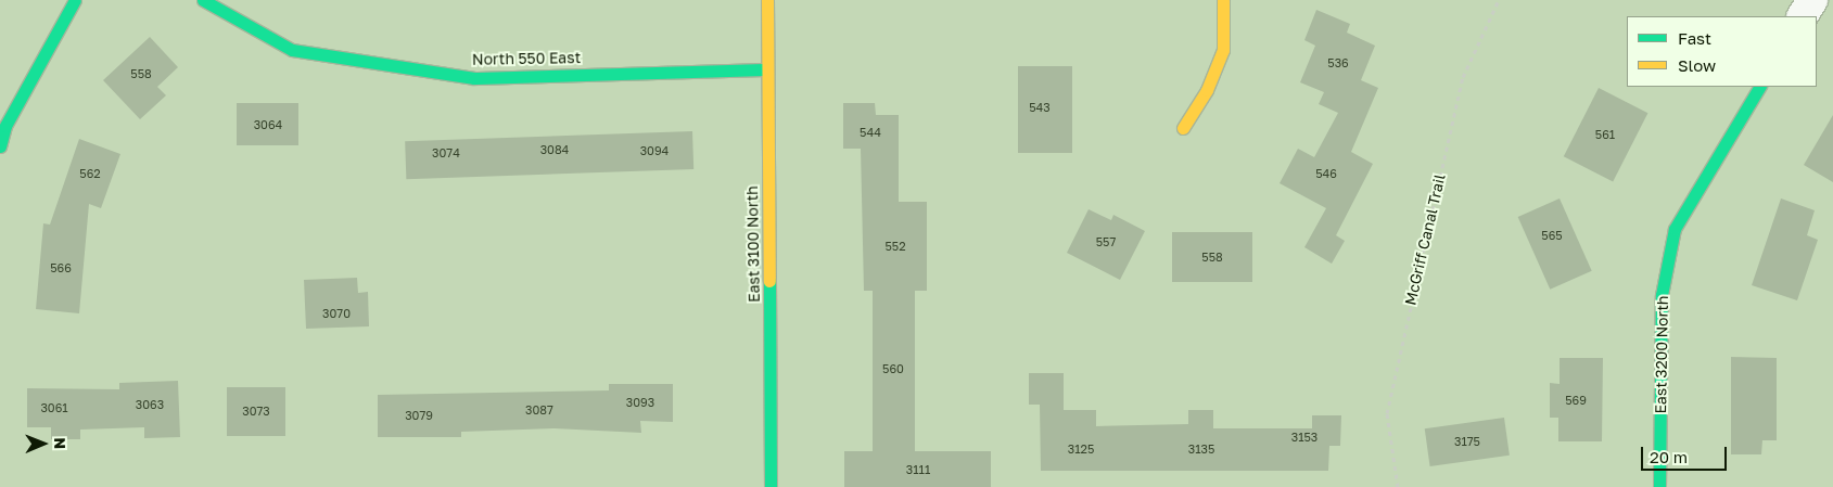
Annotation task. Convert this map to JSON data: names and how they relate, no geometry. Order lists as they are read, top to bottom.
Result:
{
  "streets": {
    "street": ["North 550 East", "East 3100 North", "East 3200 North"],
    "path": ["McGriff Canal Trail"]
  },
  "crossings": [
    ["North 550 East", "East 3100 North"]
  ],
  "house_numbers": [
    "536",
    "558",
    "543",
    "3064",
    "544",
    "561",
    "3084",
    "3094",
    "3074",
    "562",
    "546",
    "565",
    "557",
    "552",
    "558",
    "566",
    "3070",
    "560",
    "569",
    "3093",
    "3063",
    "3061",
    "3087",
    "3073",
    "3079",
    "3153",
    "3175",
    "3125",
    "3135",
    "3111"
  ],
  "legend": ["Fast", "Slow"],
  "scale_bar": "20 m",
  "north": "right"
}
